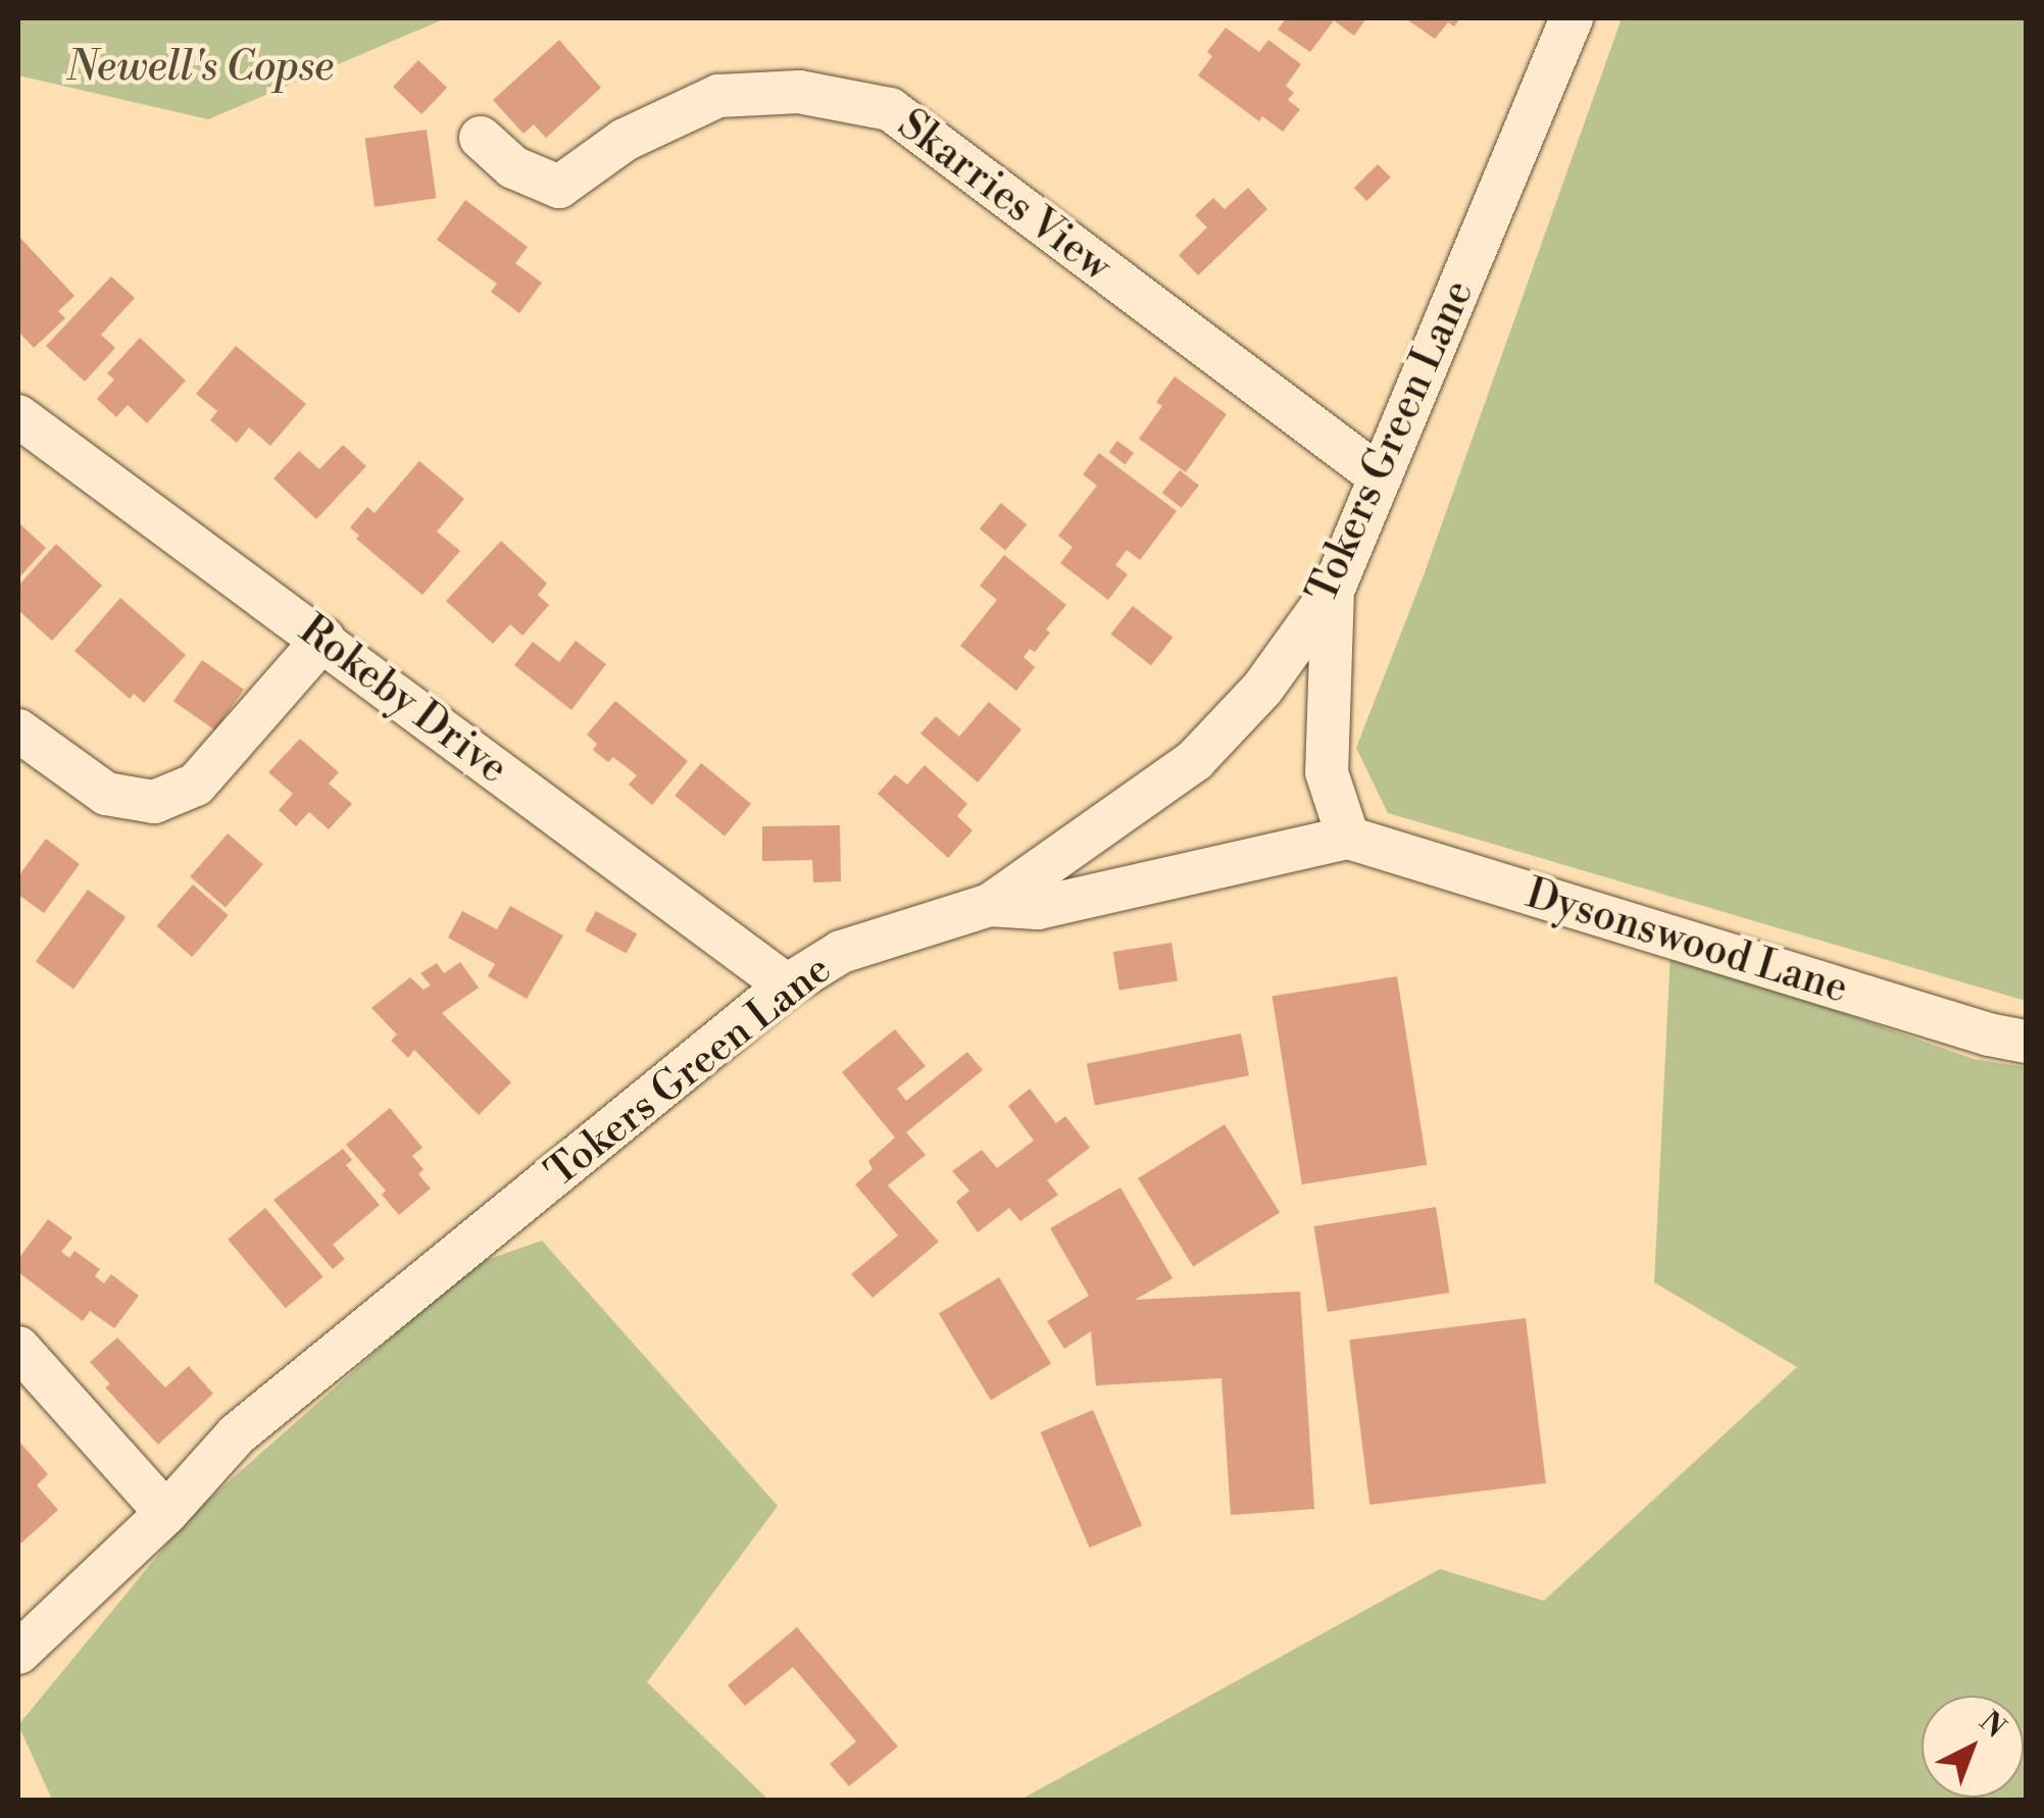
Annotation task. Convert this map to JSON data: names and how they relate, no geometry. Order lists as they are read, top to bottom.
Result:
{
  "streets": {
    "street": [
      "Skarries View",
      "Tokers Green Lane",
      "Rokeby Drive",
      "Dysonswood Lane"
    ]
  },
  "crossings": [
    ["Skarries View", "Tokers Green Lane"],
    ["Tokers Green Lane", "Rokeby Drive"]
  ],
  "parks": ["Newell's Copse"],
  "north": "top right"
}
